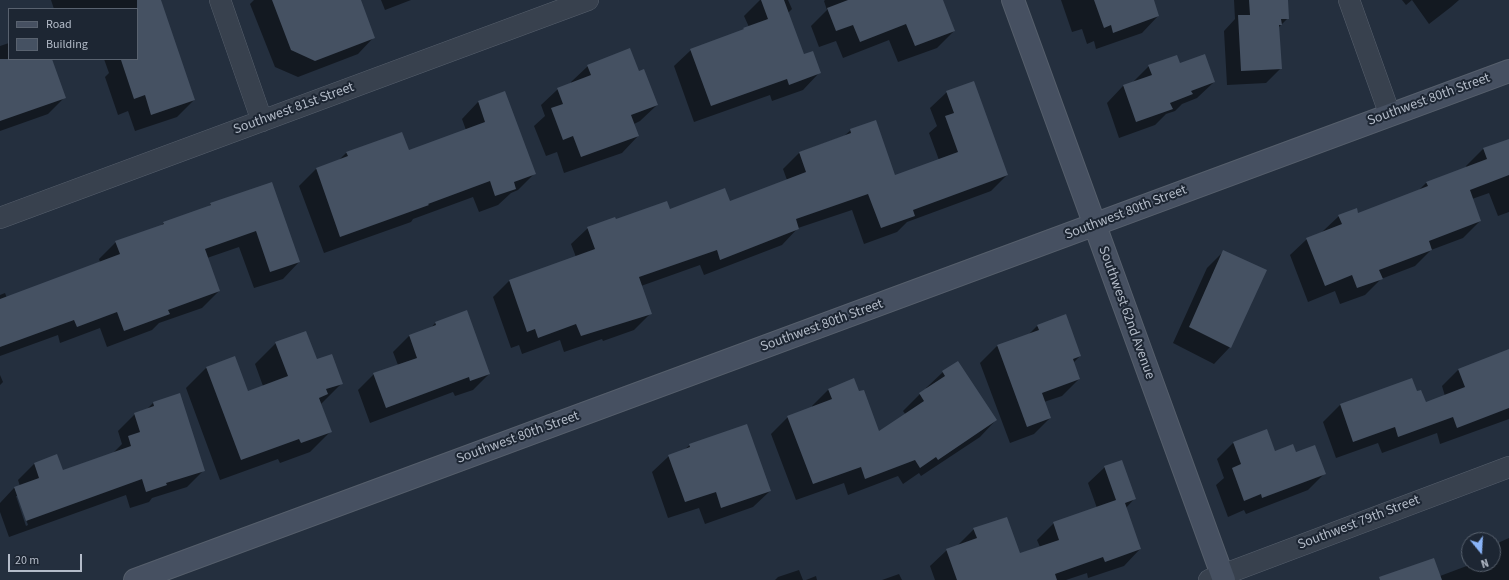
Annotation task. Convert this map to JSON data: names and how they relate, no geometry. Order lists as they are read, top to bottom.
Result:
{
  "streets": {
    "street": [
      "Southwest 80th Street",
      "Southwest 81st Street",
      "Southwest 62nd Avenue",
      "Southwest 79th Street"
    ]
  },
  "crossings": [
    ["Southwest 80th Street", "Southwest 62nd Avenue"],
    ["Southwest 62nd Avenue", "Southwest 79th Street"]
  ],
  "legend": ["Road", "Building"],
  "scale_bar": "20 m",
  "north": "bottom"
}
